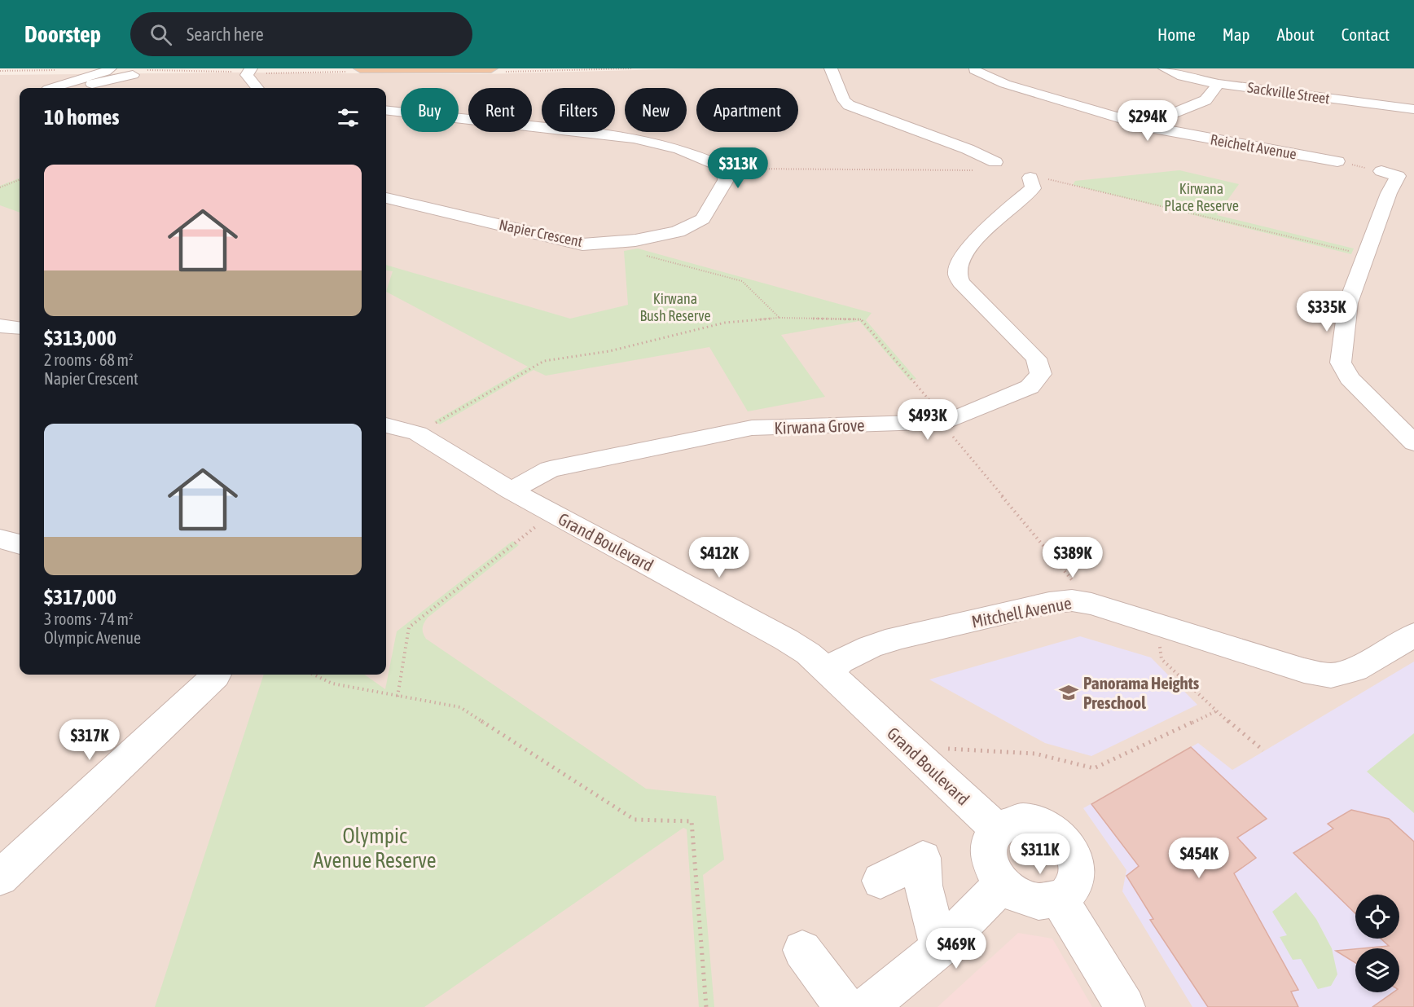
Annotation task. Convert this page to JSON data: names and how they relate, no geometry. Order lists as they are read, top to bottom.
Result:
{
  "streets": {
    "street": [
      "Sackville Street",
      "Reichelt Avenue",
      "Napier Crescent",
      "Kirwana Grove",
      "Grand Boulevard",
      "Mitchell Avenue"
    ]
  },
  "crossings": [
    ["Kirwana Grove", "Grand Boulevard"],
    ["Grand Boulevard", "Mitchell Avenue"]
  ],
  "parks": ["Kirwana Place Reserve", "Kirwana Bush Reserve", "Olympic Avenue Reserve"],
  "places": {
    "school or university": ["Panorama Heights Preschool"]
  },
  "page": {
    "header": "Doorstep",
    "search": "Search here",
    "nav": [
      "Home",
      "Map",
      "About",
      "Contact"
    ],
    "chip": [
      "Buy",
      "Rent",
      "Filters",
      "New",
      "Apartment"
    ],
    "heading": "10 homes",
    "price": [
      "$294K",
      "$313K",
      "$335K",
      "$493K",
      "$412K",
      "$389K",
      "$317K",
      "$311K",
      "$454K",
      "$469K"
    ],
    "list": [
      {
        "name": "$313,000",
        "note": "2 rooms · 68 m² · Napier Crescent"
      },
      {
        "name": "$317,000",
        "note": "3 rooms · 74 m² · Olympic Avenue"
      }
    ]
  }
}
